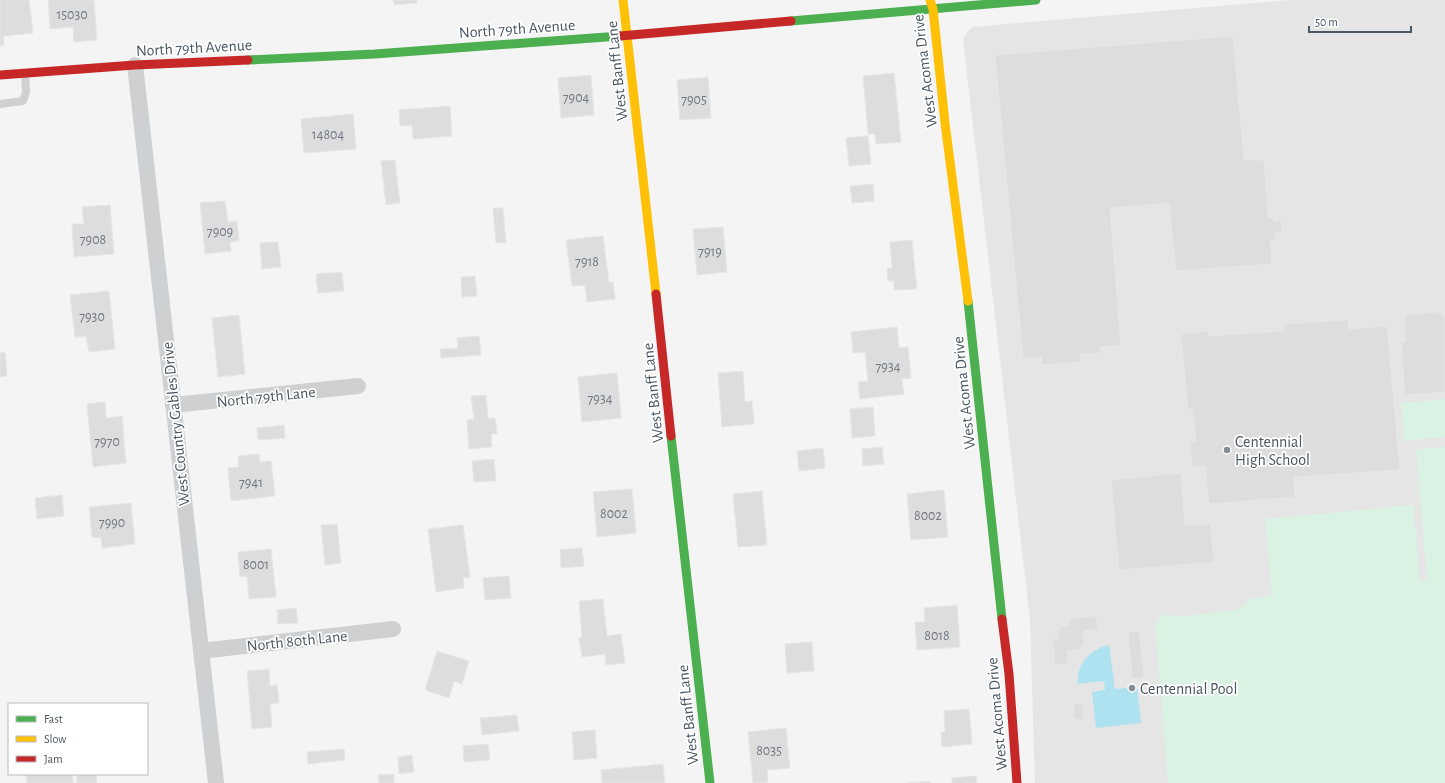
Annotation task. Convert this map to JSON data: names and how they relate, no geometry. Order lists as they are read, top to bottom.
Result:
{
  "streets": {
    "street": [
      "North 79th Avenue",
      "West Banff Lane",
      "West Acoma Drive",
      "North 79th Lane",
      "West Country Gables Drive",
      "North 80th Lane"
    ]
  },
  "crossings": [
    ["North 79th Avenue", "West Banff Lane"],
    ["North 79th Avenue", "West Acoma Drive"],
    ["North 79th Avenue", "West Country Gables Drive"],
    ["North 79th Lane", "West Country Gables Drive"],
    ["West Country Gables Drive", "North 80th Lane"]
  ],
  "places": ["Centennial High School", "Centennial Pool"],
  "house_numbers": [
    "15030",
    "7904",
    "7905",
    "14804",
    "7909",
    "7908",
    "7919",
    "7918",
    "7930",
    "7934",
    "7934",
    "7970",
    "7941",
    "8002",
    "8002",
    "7990",
    "8001",
    "8018",
    "8035"
  ],
  "legend": ["Fast", "Slow", "Jam"],
  "scale_bar": "50 m"
}
